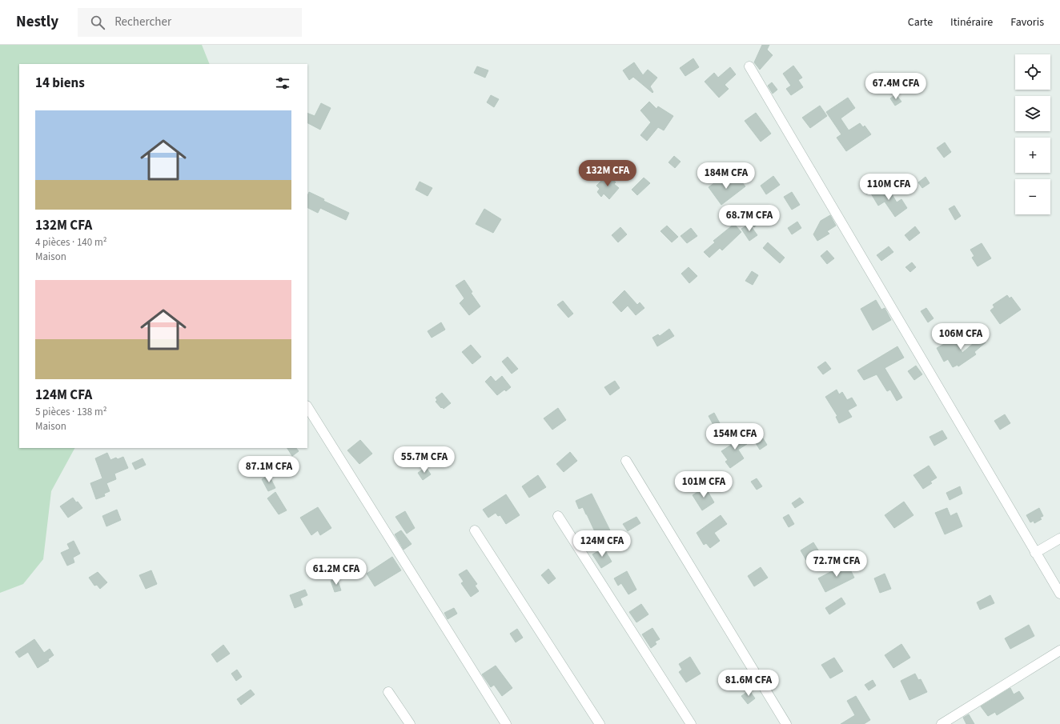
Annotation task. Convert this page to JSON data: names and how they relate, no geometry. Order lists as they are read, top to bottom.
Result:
{
  "page": {
    "header": "Nestly",
    "search": "Rechercher",
    "nav": ["Carte", "Itinéraire", "Favoris"],
    "map_buttons": ["+", "−"],
    "heading": "14 biens",
    "price": [
      "67.4M CFA",
      "132M CFA",
      "184M CFA",
      "110M CFA",
      "68.7M CFA",
      "106M CFA",
      "154M CFA",
      "55.7M CFA",
      "87.1M CFA",
      "101M CFA",
      "124M CFA",
      "72.7M CFA",
      "61.2M CFA",
      "81.6M CFA"
    ],
    "list": [
      {
        "name": "132M CFA",
        "note": "4 pièces · 140 m² · Maison"
      },
      {
        "name": "124M CFA",
        "note": "5 pièces · 138 m² · Maison"
      }
    ]
  }
}
